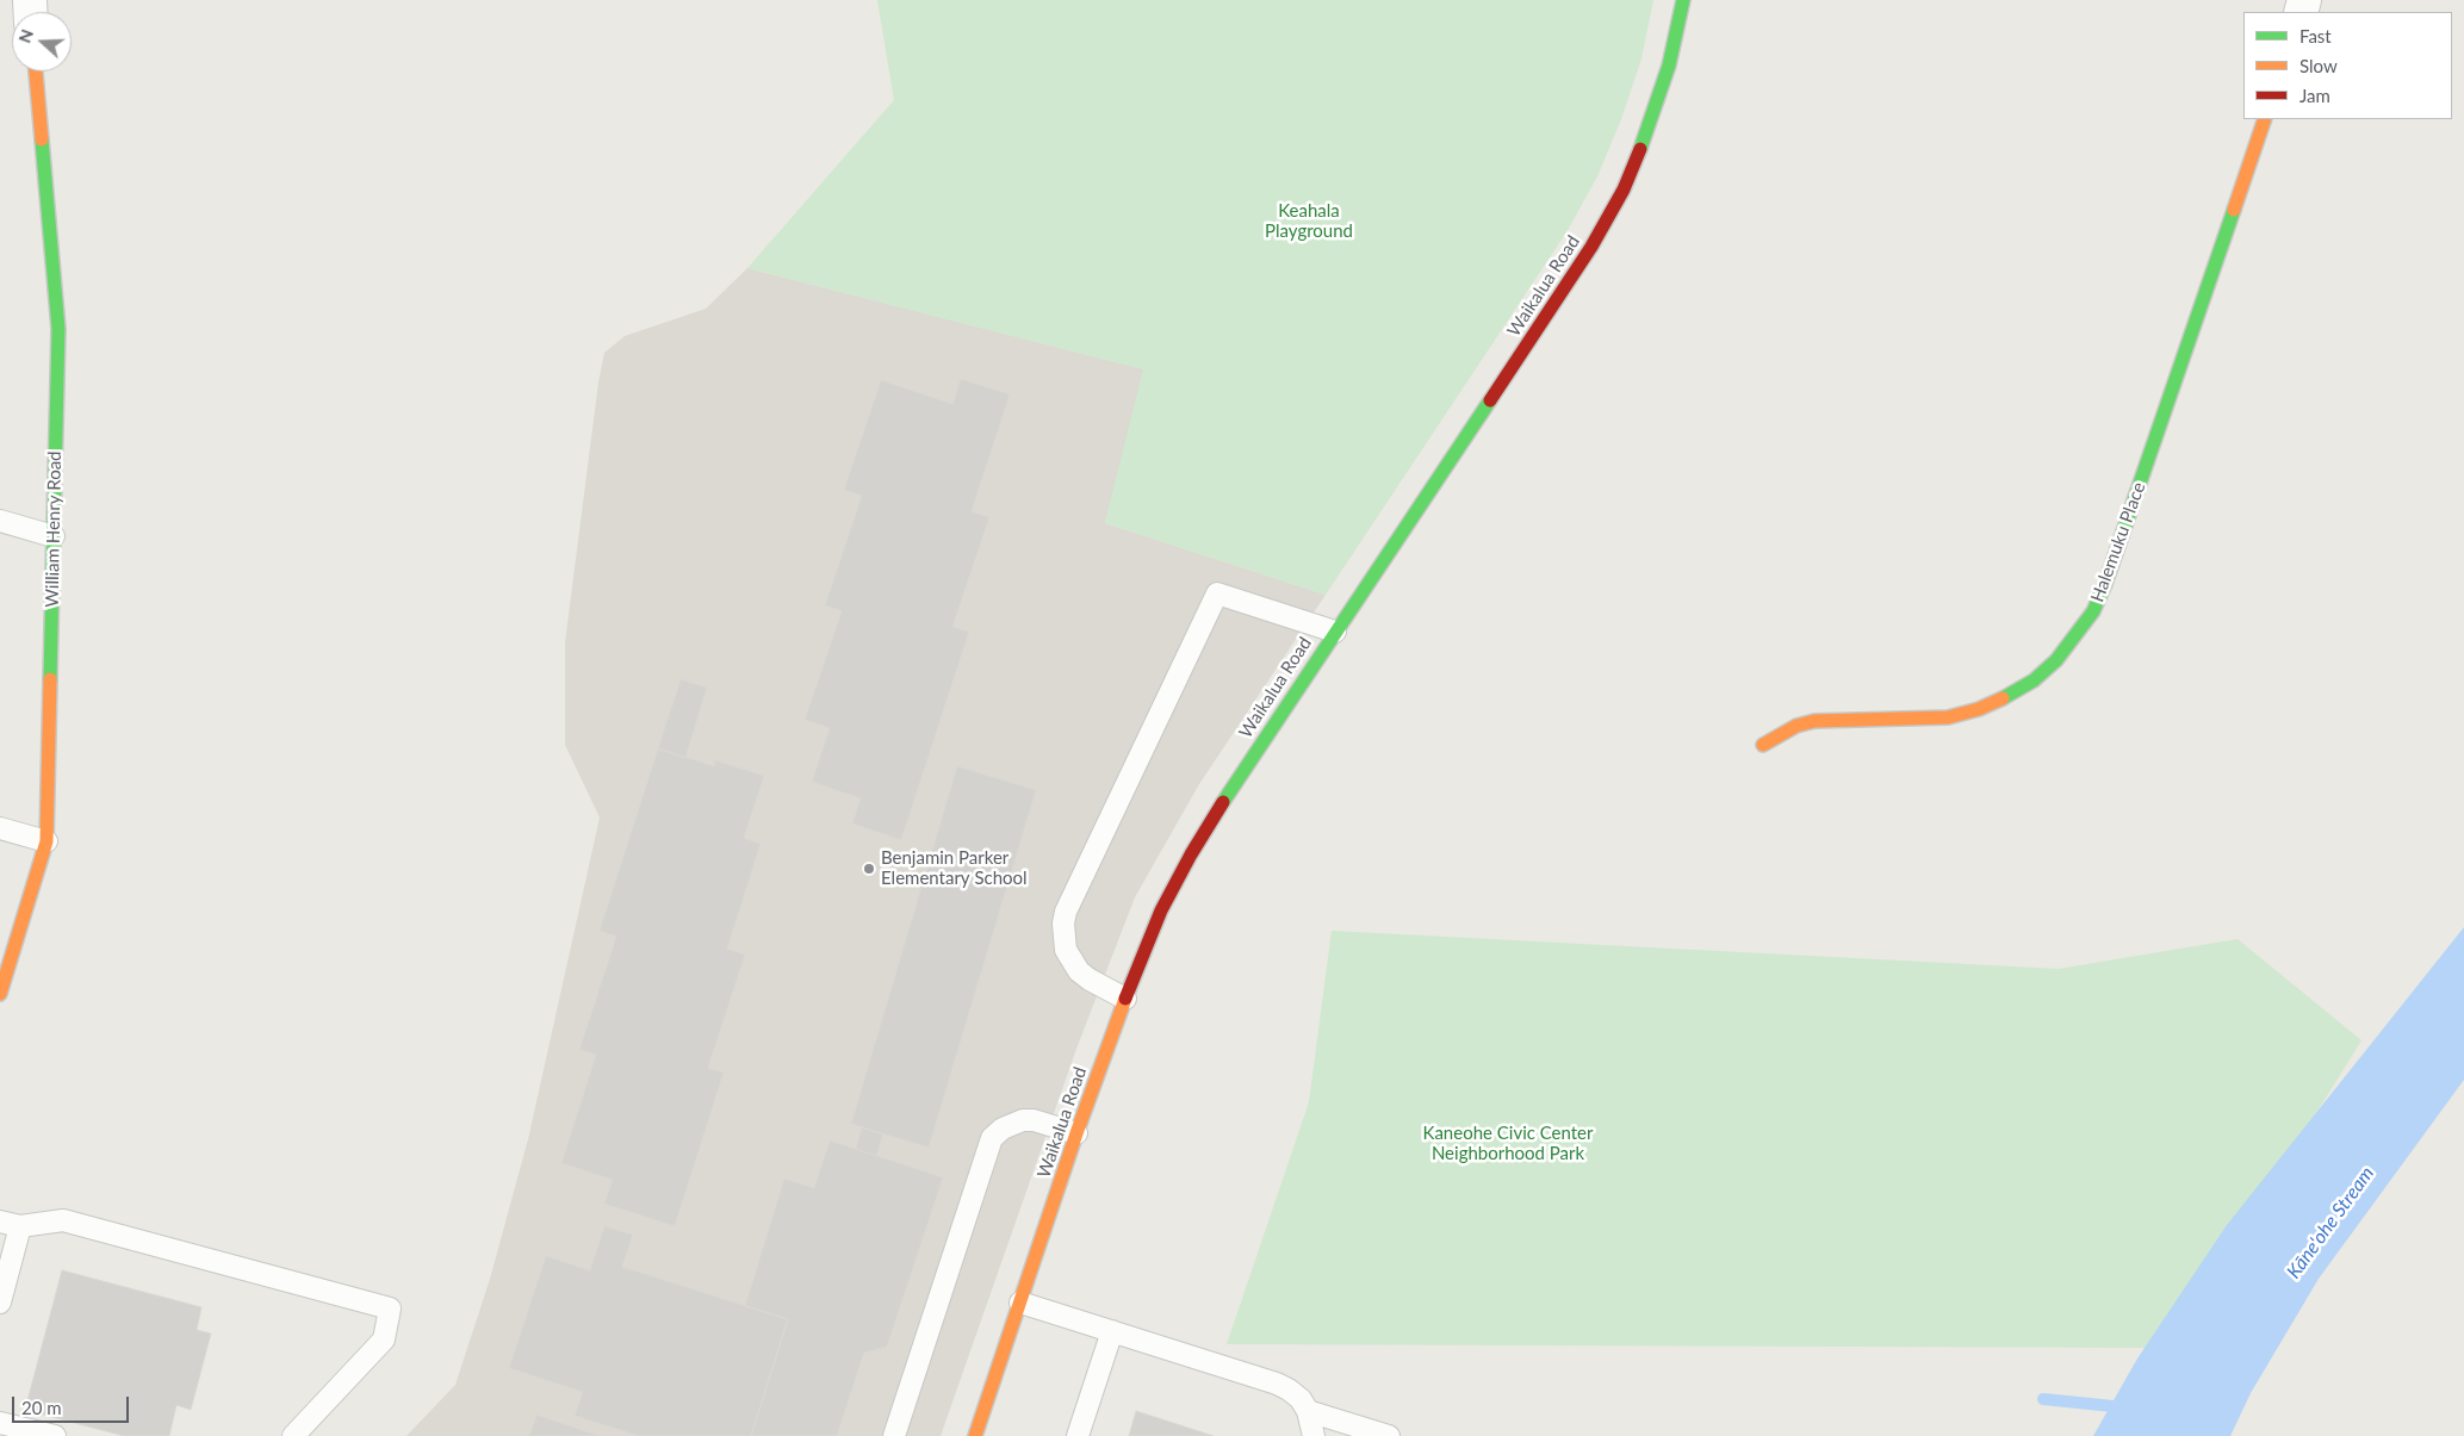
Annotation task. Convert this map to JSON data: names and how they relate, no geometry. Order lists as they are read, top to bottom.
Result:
{
  "streets": {
    "street": ["Waikalua Road", "William Henry Road", "Halemuku Place"]
  },
  "water": ["Kāne'ohe Stream"],
  "parks": ["Keahala Playground", "Kaneohe Civic Center Neighborhood Park"],
  "places": ["Benjamin Parker Elementary School"],
  "legend": ["Fast", "Slow", "Jam"],
  "scale_bar": "20 m",
  "north": "left"
}
